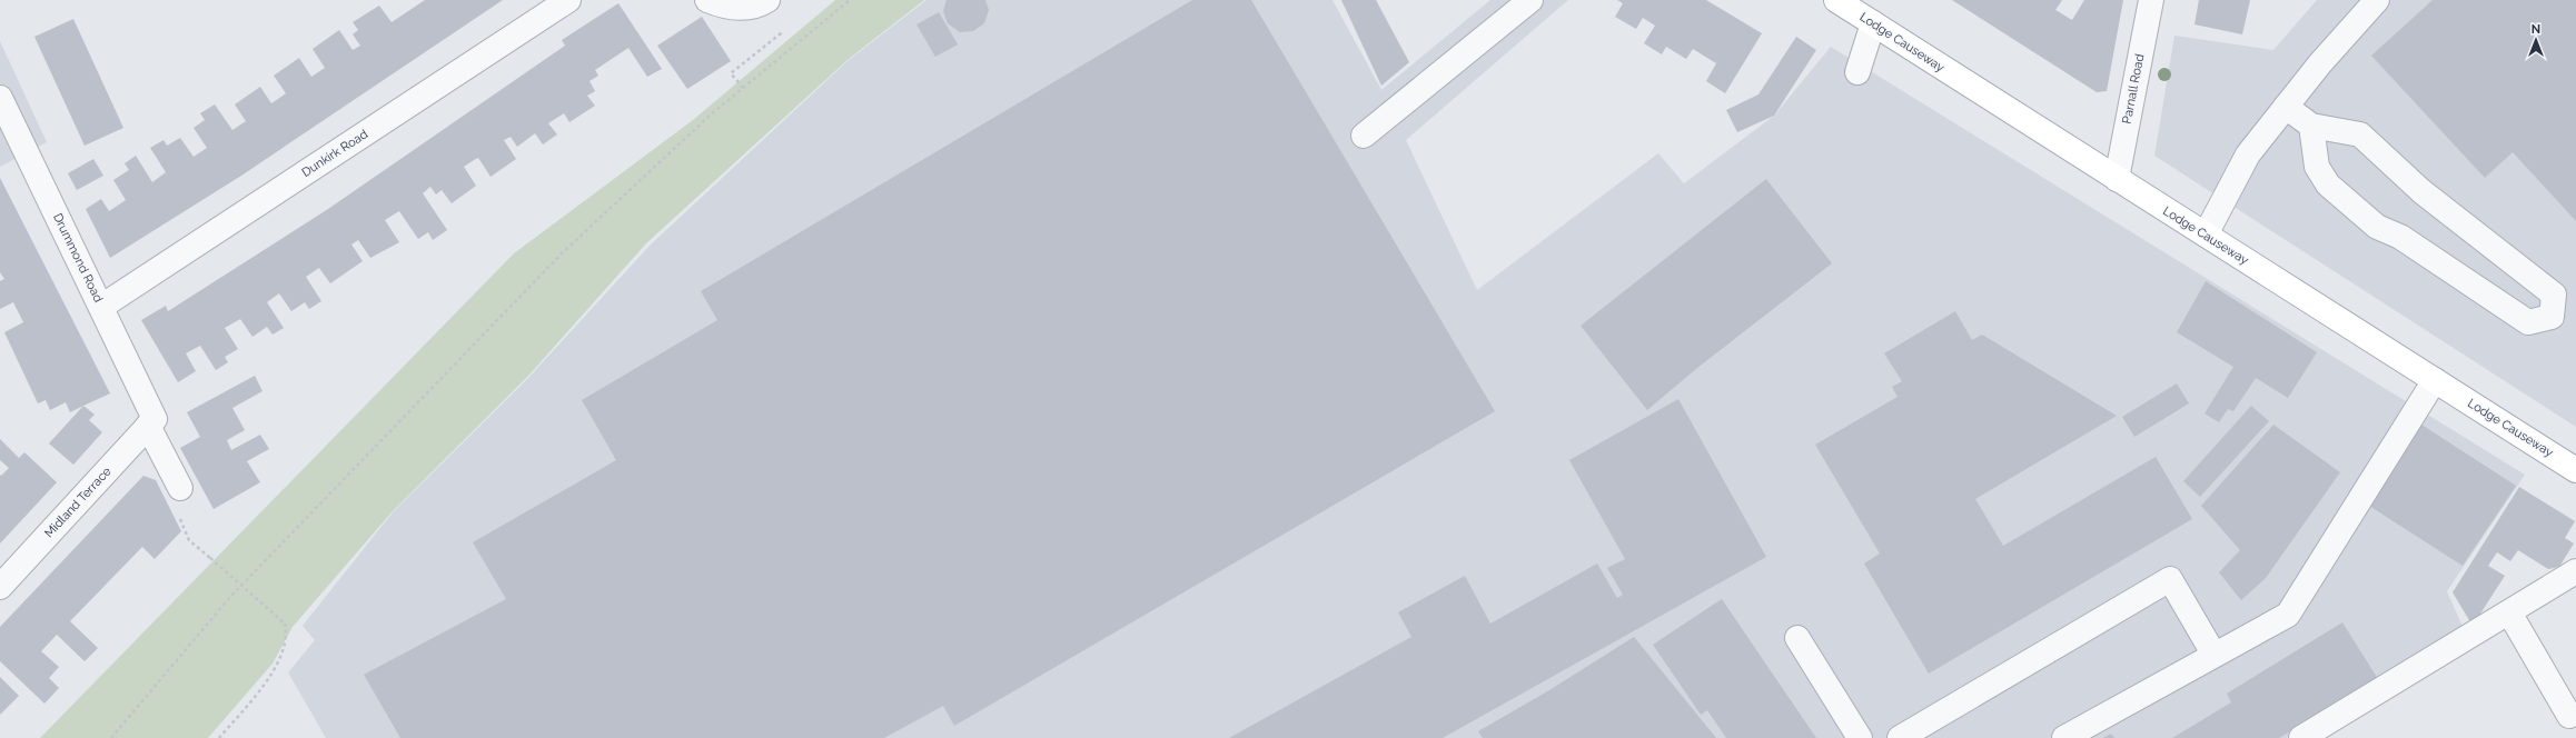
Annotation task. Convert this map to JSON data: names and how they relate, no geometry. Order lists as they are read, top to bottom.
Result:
{
  "streets": {
    "main road": ["Lodge Causeway"],
    "street": [
      "Parnall Road",
      "Dunkirk Road",
      "Drummond Road",
      "Midland Terrace"
    ]
  },
  "crossings": [
    ["Lodge Causeway", "Parnall Road"],
    ["Dunkirk Road", "Drummond Road"],
    ["Drummond Road", "Midland Terrace"]
  ],
  "north": "top"
}
